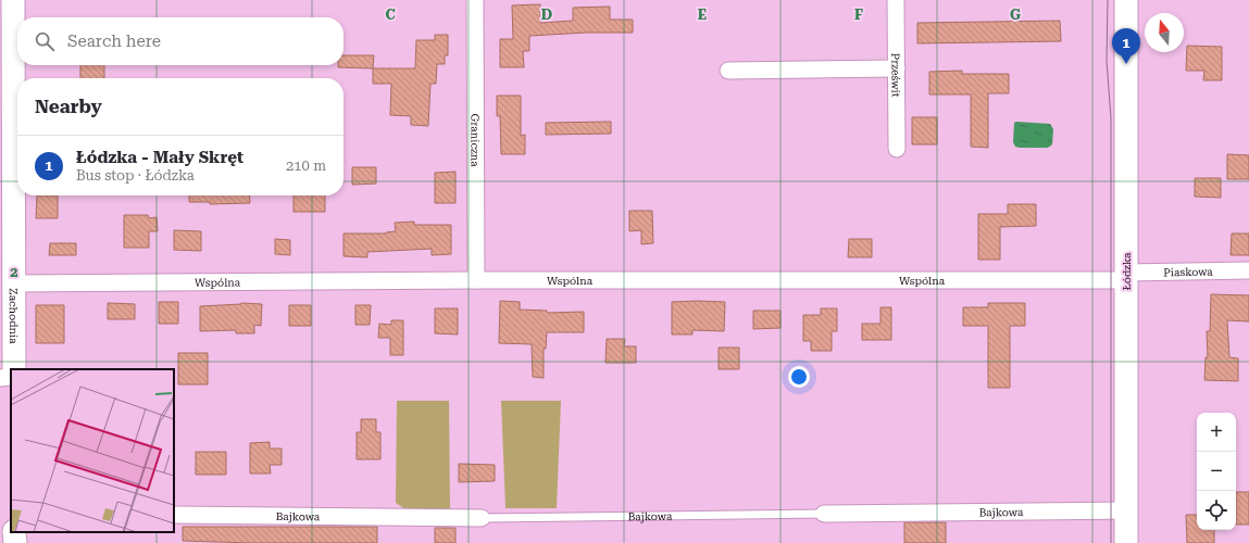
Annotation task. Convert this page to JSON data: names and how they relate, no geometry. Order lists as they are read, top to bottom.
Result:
{
  "streets": {
    "main road": ["Łódzka", "Zachodnia"],
    "street": [
      "Prześwit",
      "Graniczna",
      "Piaskowa",
      "Wspólna",
      "Bajkowa"
    ]
  },
  "crossings": [
    ["Graniczna", "Wspólna"],
    ["Łódzka", "Piaskowa"],
    ["Łódzka", "Wspólna"],
    ["Łódzka", "Bajkowa"],
    ["Piaskowa", "Wspólna"],
    ["Wspólna", "Zachodnia"]
  ],
  "north": "top",
  "page": {
    "search": "Search here",
    "pins": "1",
    "heading": "Nearby",
    "list": [
      {
        "mark": "1",
        "name": "Łódzka - Mały Skręt",
        "note": "Bus stop · Łódzka",
        "value": "210 m"
      }
    ],
    "map_buttons": ["+", "−"]
  },
  "grid": {
    "columns": [
      "C",
      "D",
      "E",
      "F",
      "G"
    ],
    "rows": ["2"]
  }
}
